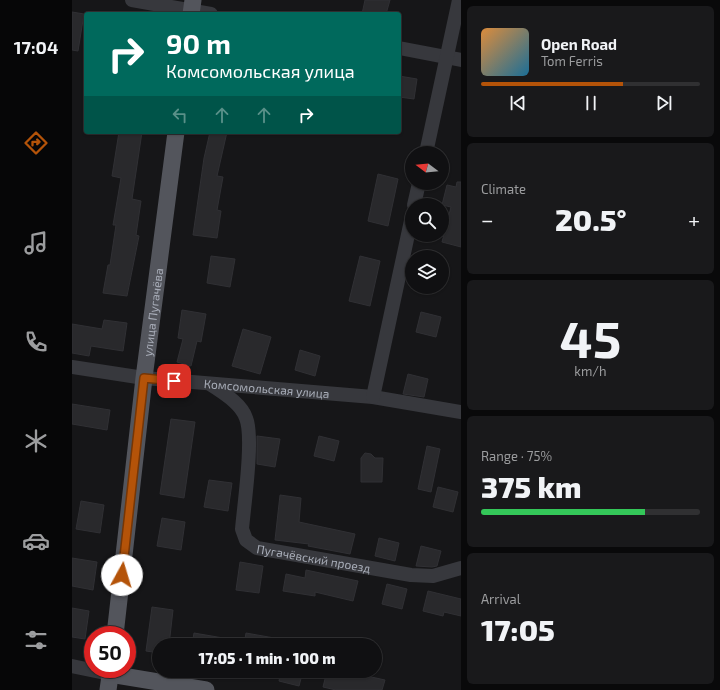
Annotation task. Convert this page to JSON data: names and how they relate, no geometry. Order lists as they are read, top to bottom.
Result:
{
  "streets": {
    "main road": ["улица Пугачёва"],
    "street": ["Комсомольская улица", "Пугачёвский проезд"]
  },
  "crossings": [
    ["улица Пугачёва", "Комсомольская улица"],
    ["Комсомольская улица", "Пугачёвский проезд"]
  ],
  "north": "left",
  "page": {
    "tabs": "17:04",
    "turn": ["90 m", "Комсомольская улица"],
    "song": ["Open Road", "Tom Ferris"],
    "tile": [
      "Climate",
      ["45", "km/h"],
      ["Range · 75%", "375 km"],
      ["Arrival", "17:05"]
    ],
    "heat": ["−", "20.5°", "+"],
    "limit": "50",
    "trip": "17:05 · 1 min · 100 m"
  }
}
